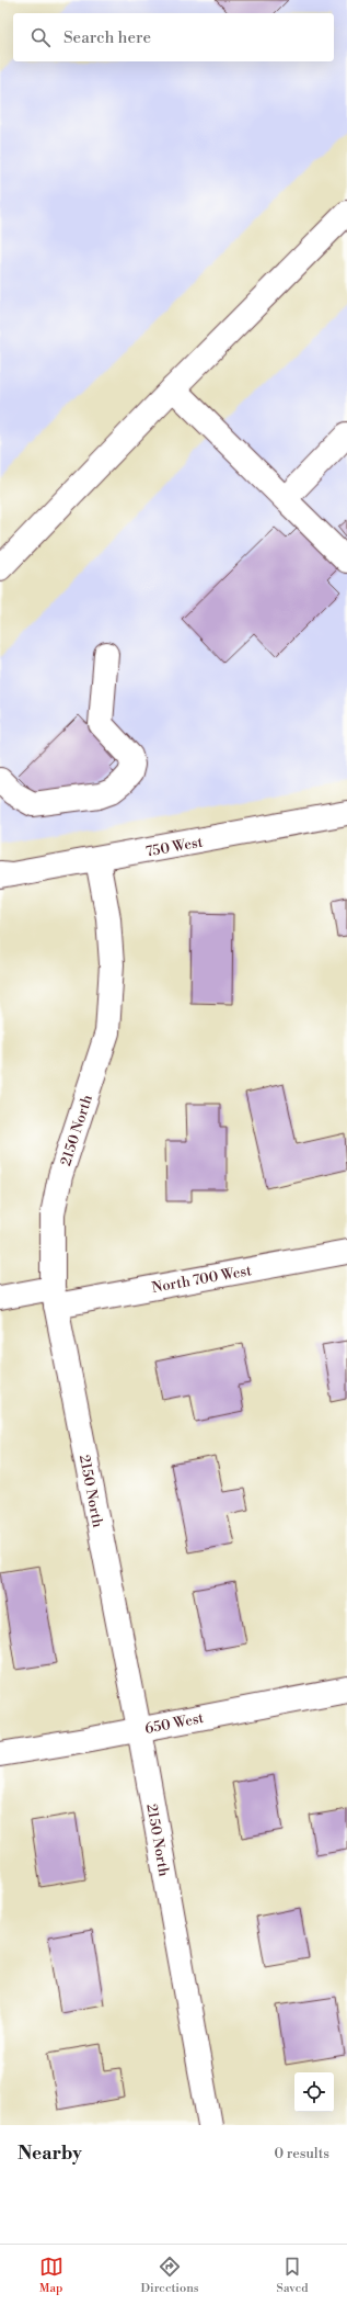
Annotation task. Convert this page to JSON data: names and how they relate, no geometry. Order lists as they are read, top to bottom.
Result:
{
  "streets": {
    "street": [
      "750 West",
      "2150 North",
      "North 700 West",
      "650 West"
    ]
  },
  "crossings": [
    ["750 West", "2150 North"],
    ["2150 North", "North 700 West"],
    ["2150 North", "650 West"]
  ],
  "page": {
    "search": "Search here",
    "heading": ["Nearby", "0 results"],
    "nav": ["Map", "Directions", "Saved"]
  }
}
